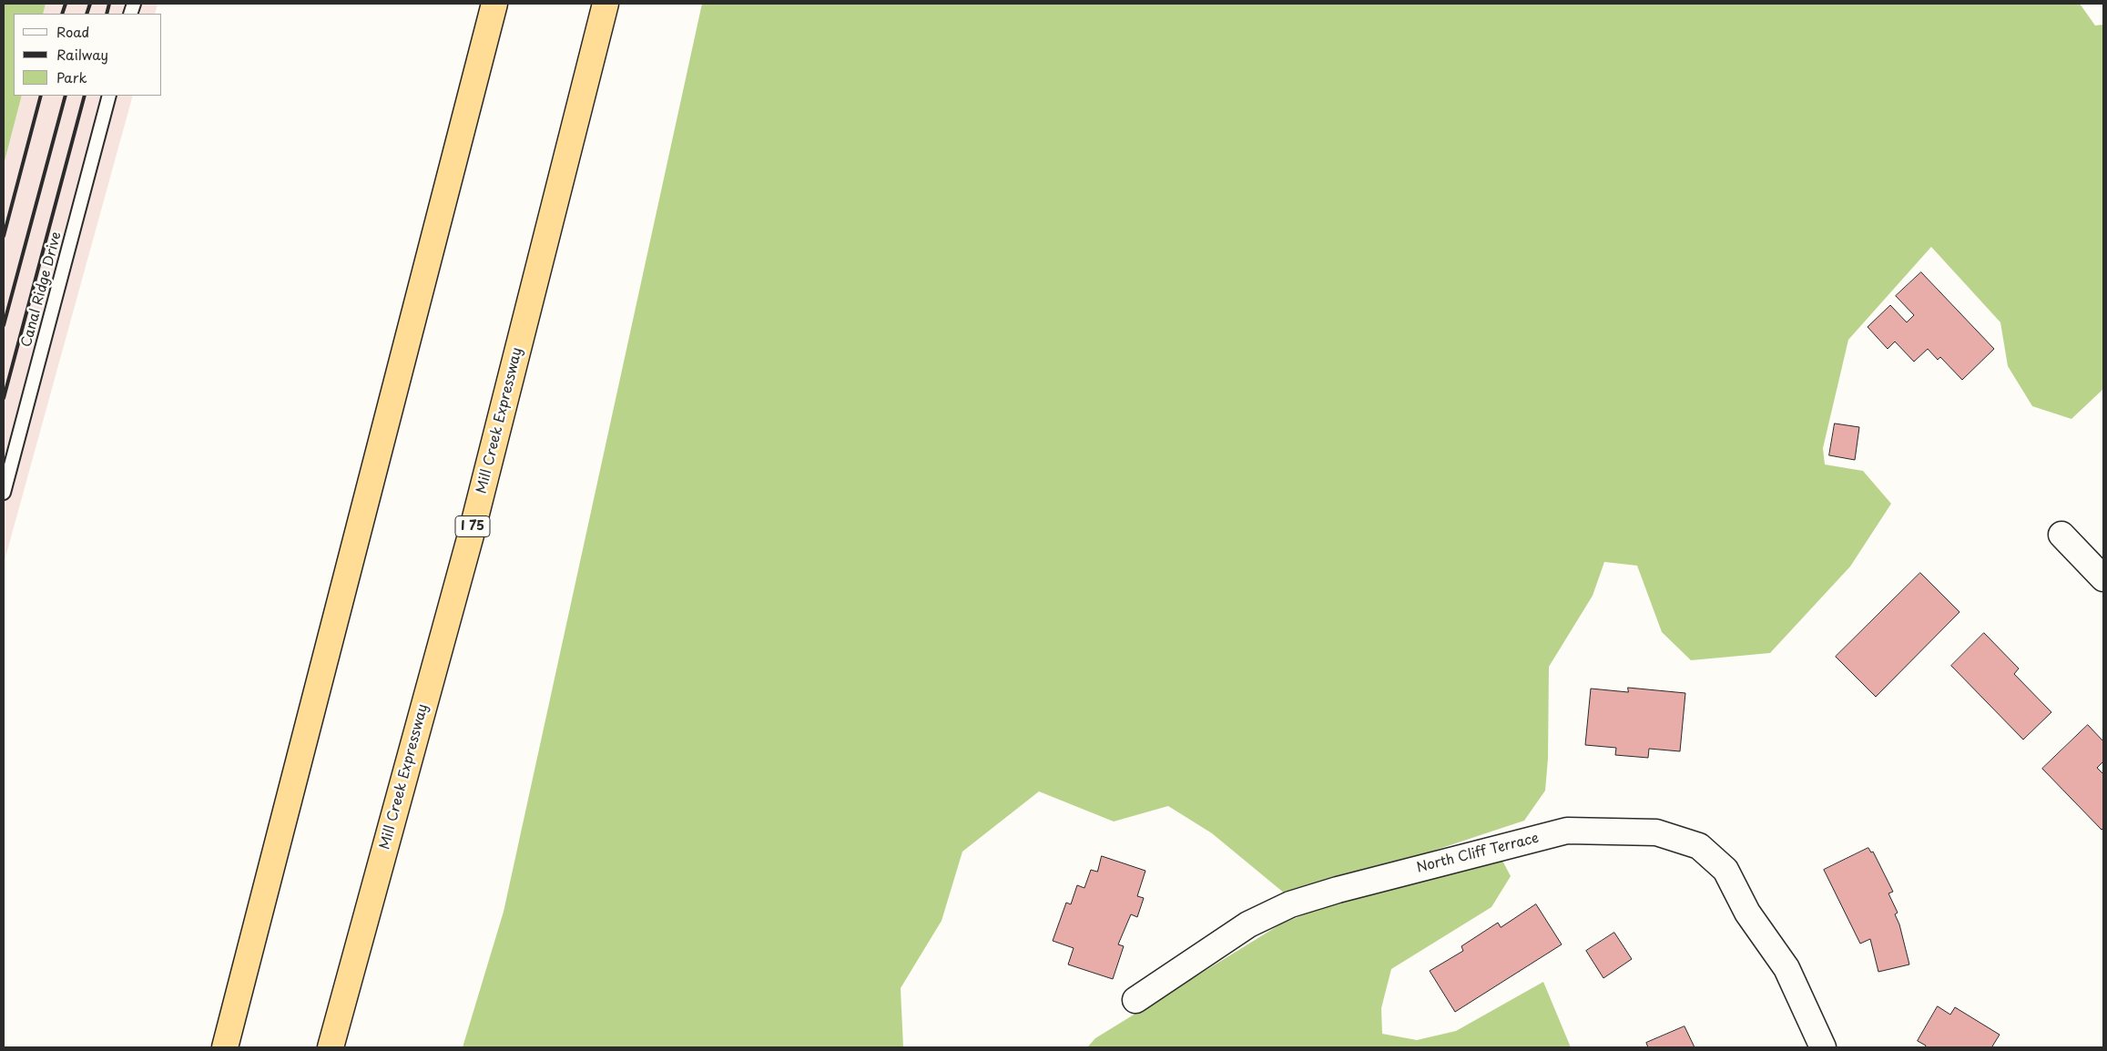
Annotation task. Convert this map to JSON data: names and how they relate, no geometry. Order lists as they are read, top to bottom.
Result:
{
  "streets": {
    "highway": ["Mill Creek Expressway", "I 75"],
    "street": ["North Cliff Terrace"],
    "lane": ["Canal Ridge Drive"]
  },
  "legend": ["Road", "Railway", "Park"]
}
